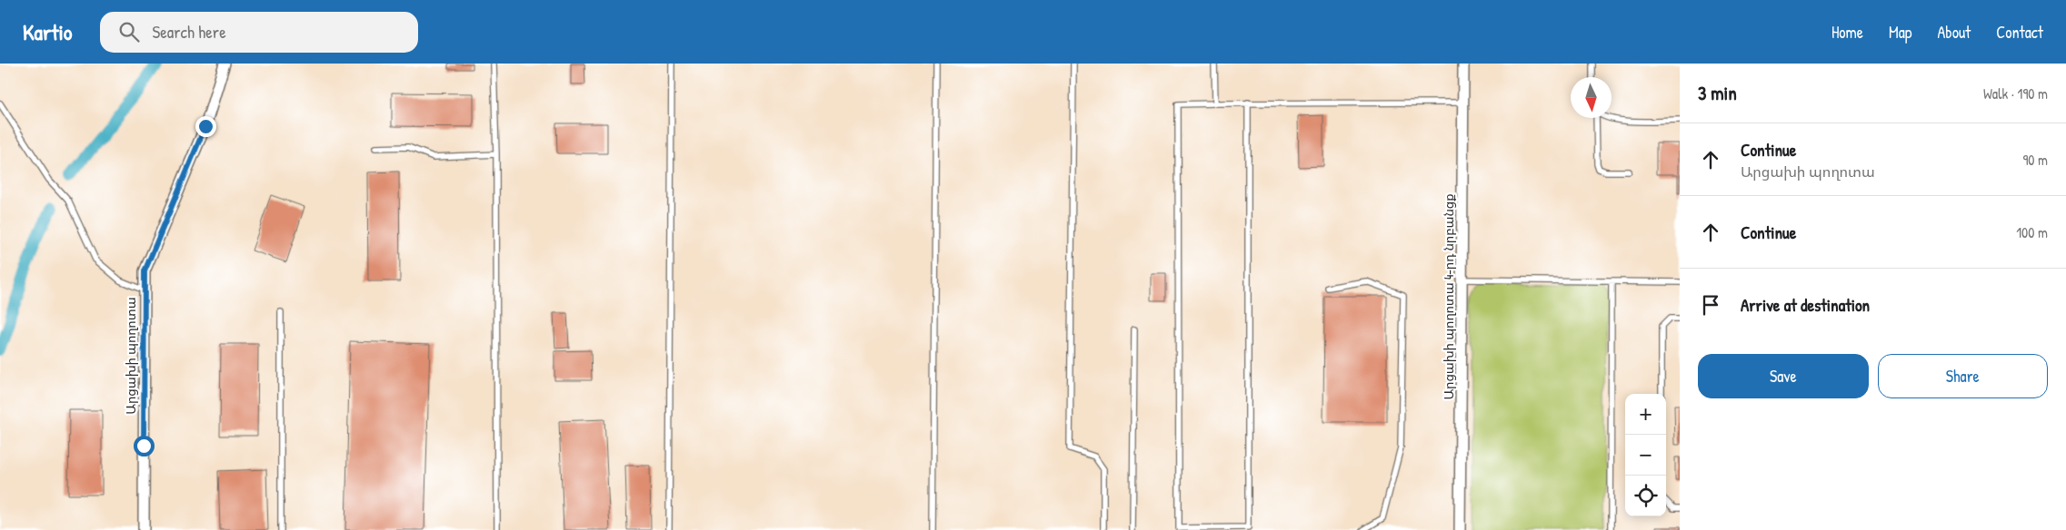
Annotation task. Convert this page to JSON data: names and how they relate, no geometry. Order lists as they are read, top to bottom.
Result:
{
  "streets": {
    "street": ["Արցախի պողոտա 4-րդ նրբանցք", "Արցախի պողոտա"]
  },
  "north": "bottom",
  "page": {
    "header": "Kartio",
    "search": "Search here",
    "nav": [
      "Home",
      "Map",
      "About",
      "Contact"
    ],
    "heading": ["3 min", "Walk · 190 m"],
    "list": [
      ["Continue", "Արցախի պողոտա", "90 m"],
      ["Continue", "100 m"],
      "Arrive at destination"
    ],
    "buttons": ["Save", "Share"],
    "map_buttons": ["+", "−"]
  }
}
